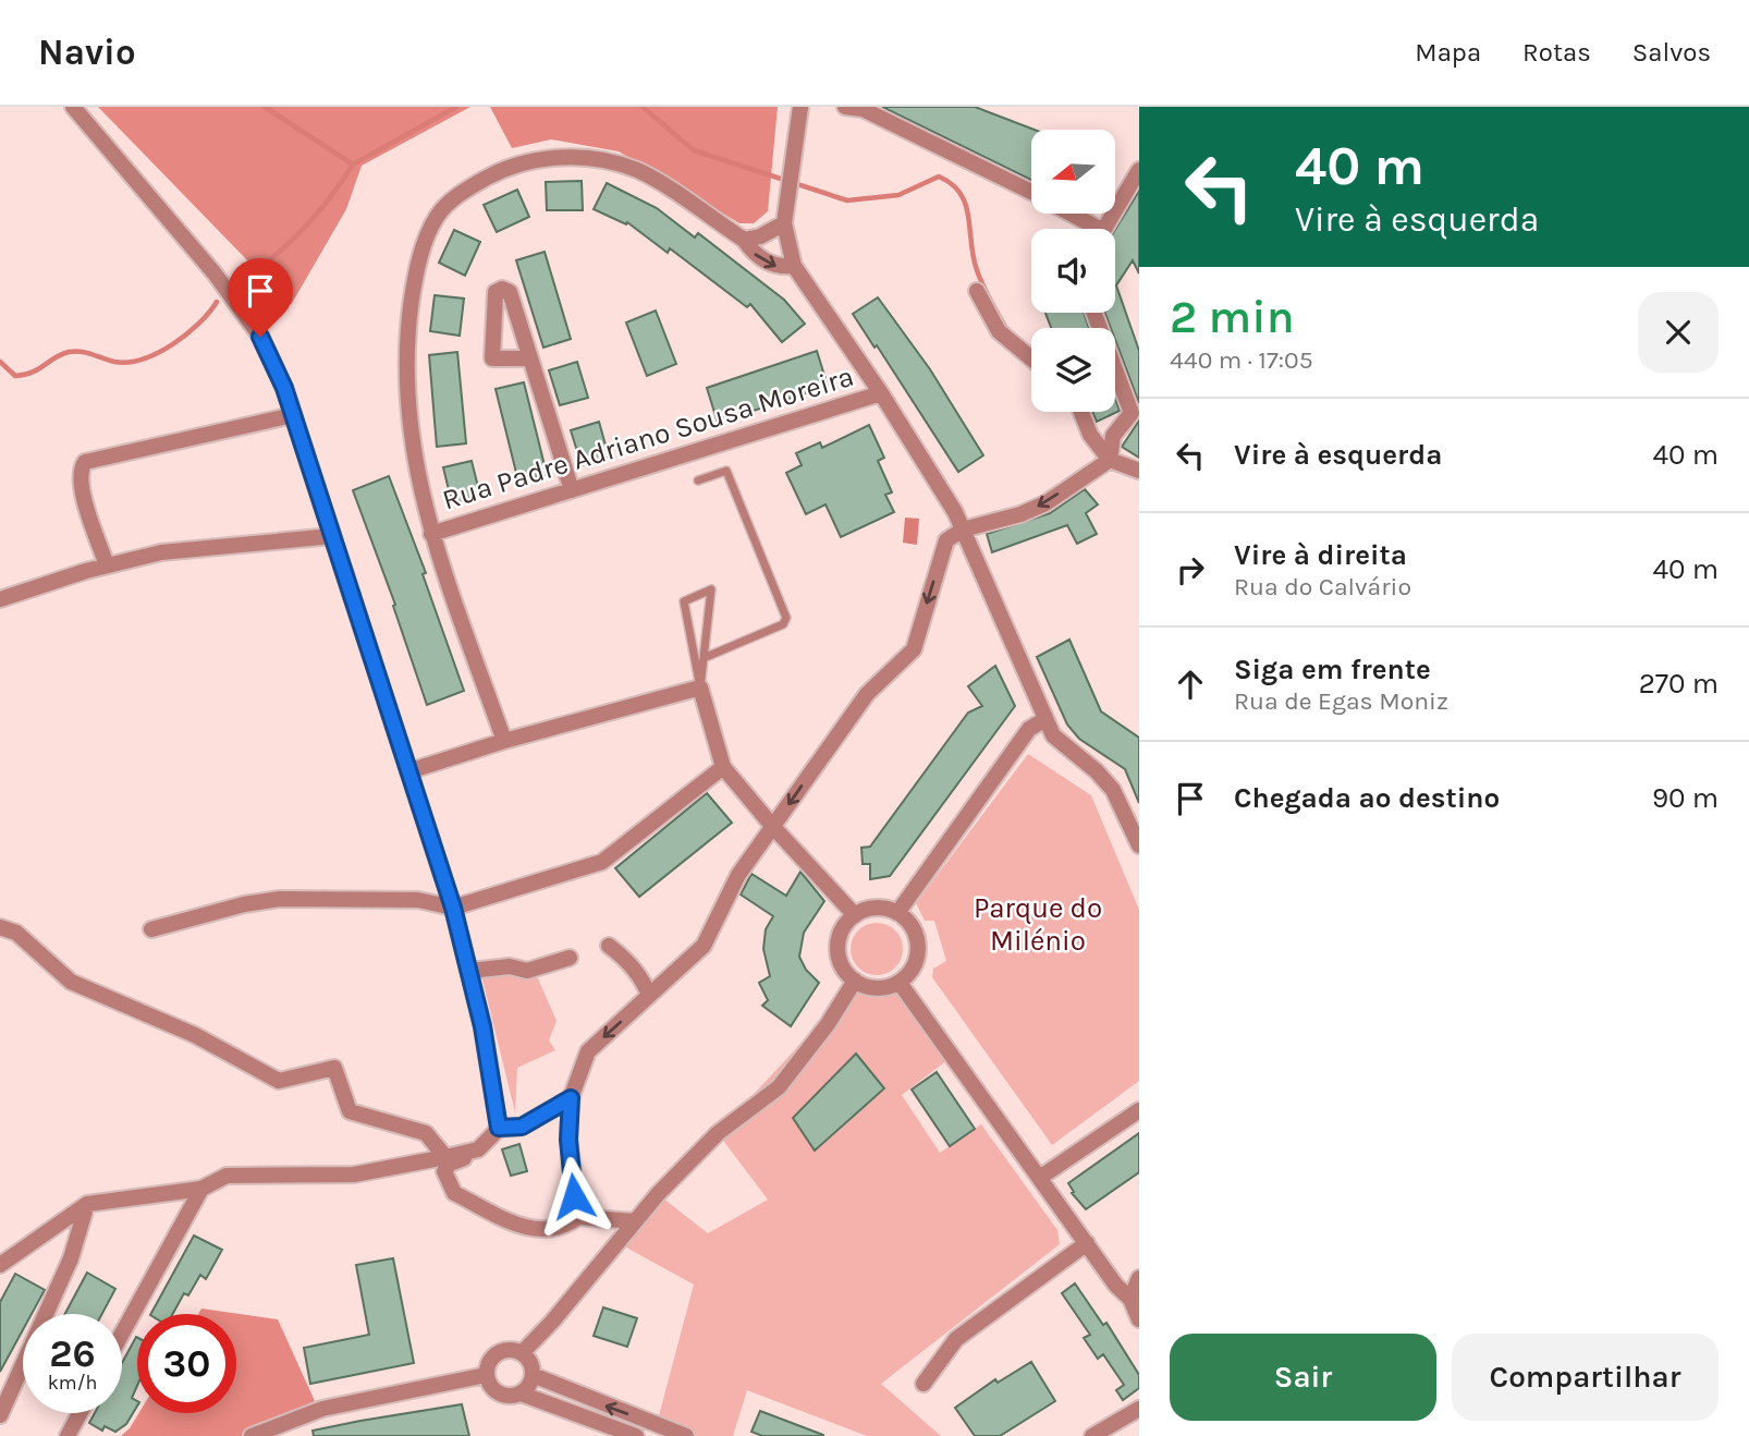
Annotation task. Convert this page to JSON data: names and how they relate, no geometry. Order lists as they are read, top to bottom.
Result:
{
  "streets": {
    "street": ["Rua Padre Adriano Sousa Moreira"]
  },
  "parks": ["Parque do Milénio"],
  "north": "left",
  "page": {
    "header": "Navio",
    "nav": ["Mapa", "Rotas", "Salvos"],
    "turn": ["40 m", "Vire à esquerda"],
    "heading": ["2 min", "440 m · 17:05"],
    "list": [
      {
        "name": "Vire à esquerda",
        "value": "40 m"
      },
      {
        "name": "Vire à direita",
        "note": "Rua do Calvário",
        "value": "40 m"
      },
      {
        "name": "Siga em frente",
        "note": "Rua de Egas Moniz",
        "value": "270 m"
      },
      {
        "name": "Chegada ao destino",
        "value": "90 m"
      }
    ],
    "speed": "26 km/h",
    "limit": "30",
    "buttons": ["Sair", "Compartilhar"]
  }
}
